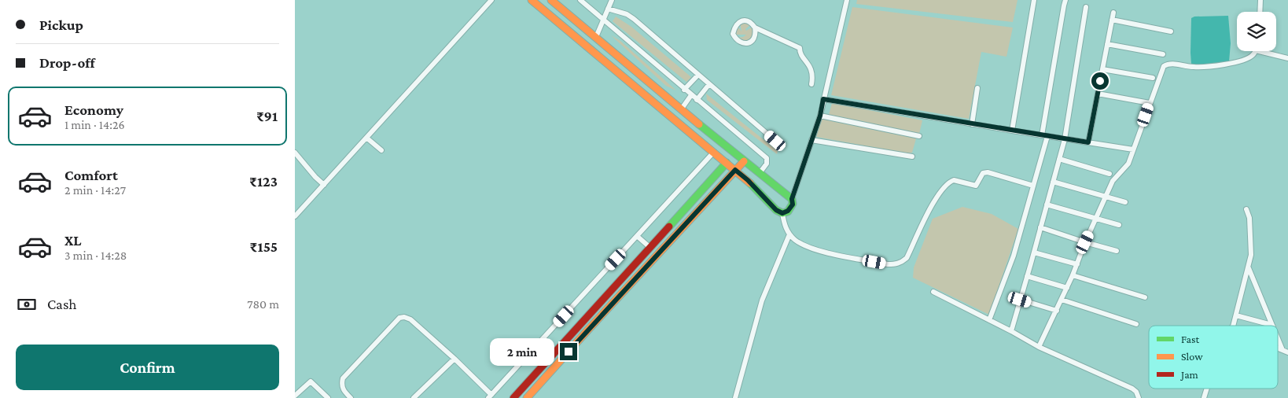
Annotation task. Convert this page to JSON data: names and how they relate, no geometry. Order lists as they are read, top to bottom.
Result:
{
  "legend": ["Fast", "Slow", "Jam"],
  "page": {
    "banner": ["Pickup", "Drop-off"],
    "list": [
      {
        "name": "Economy",
        "note": "1 min · 14:26",
        "value": "₹91"
      },
      {
        "name": "Comfort",
        "note": "2 min · 14:27",
        "value": "₹123"
      },
      {
        "name": "XL",
        "note": "3 min · 14:28",
        "value": "₹155"
      }
    ],
    "pay": ["Cash", "780 m"],
    "buttons": "Confirm",
    "bubble": "2 min"
  }
}
